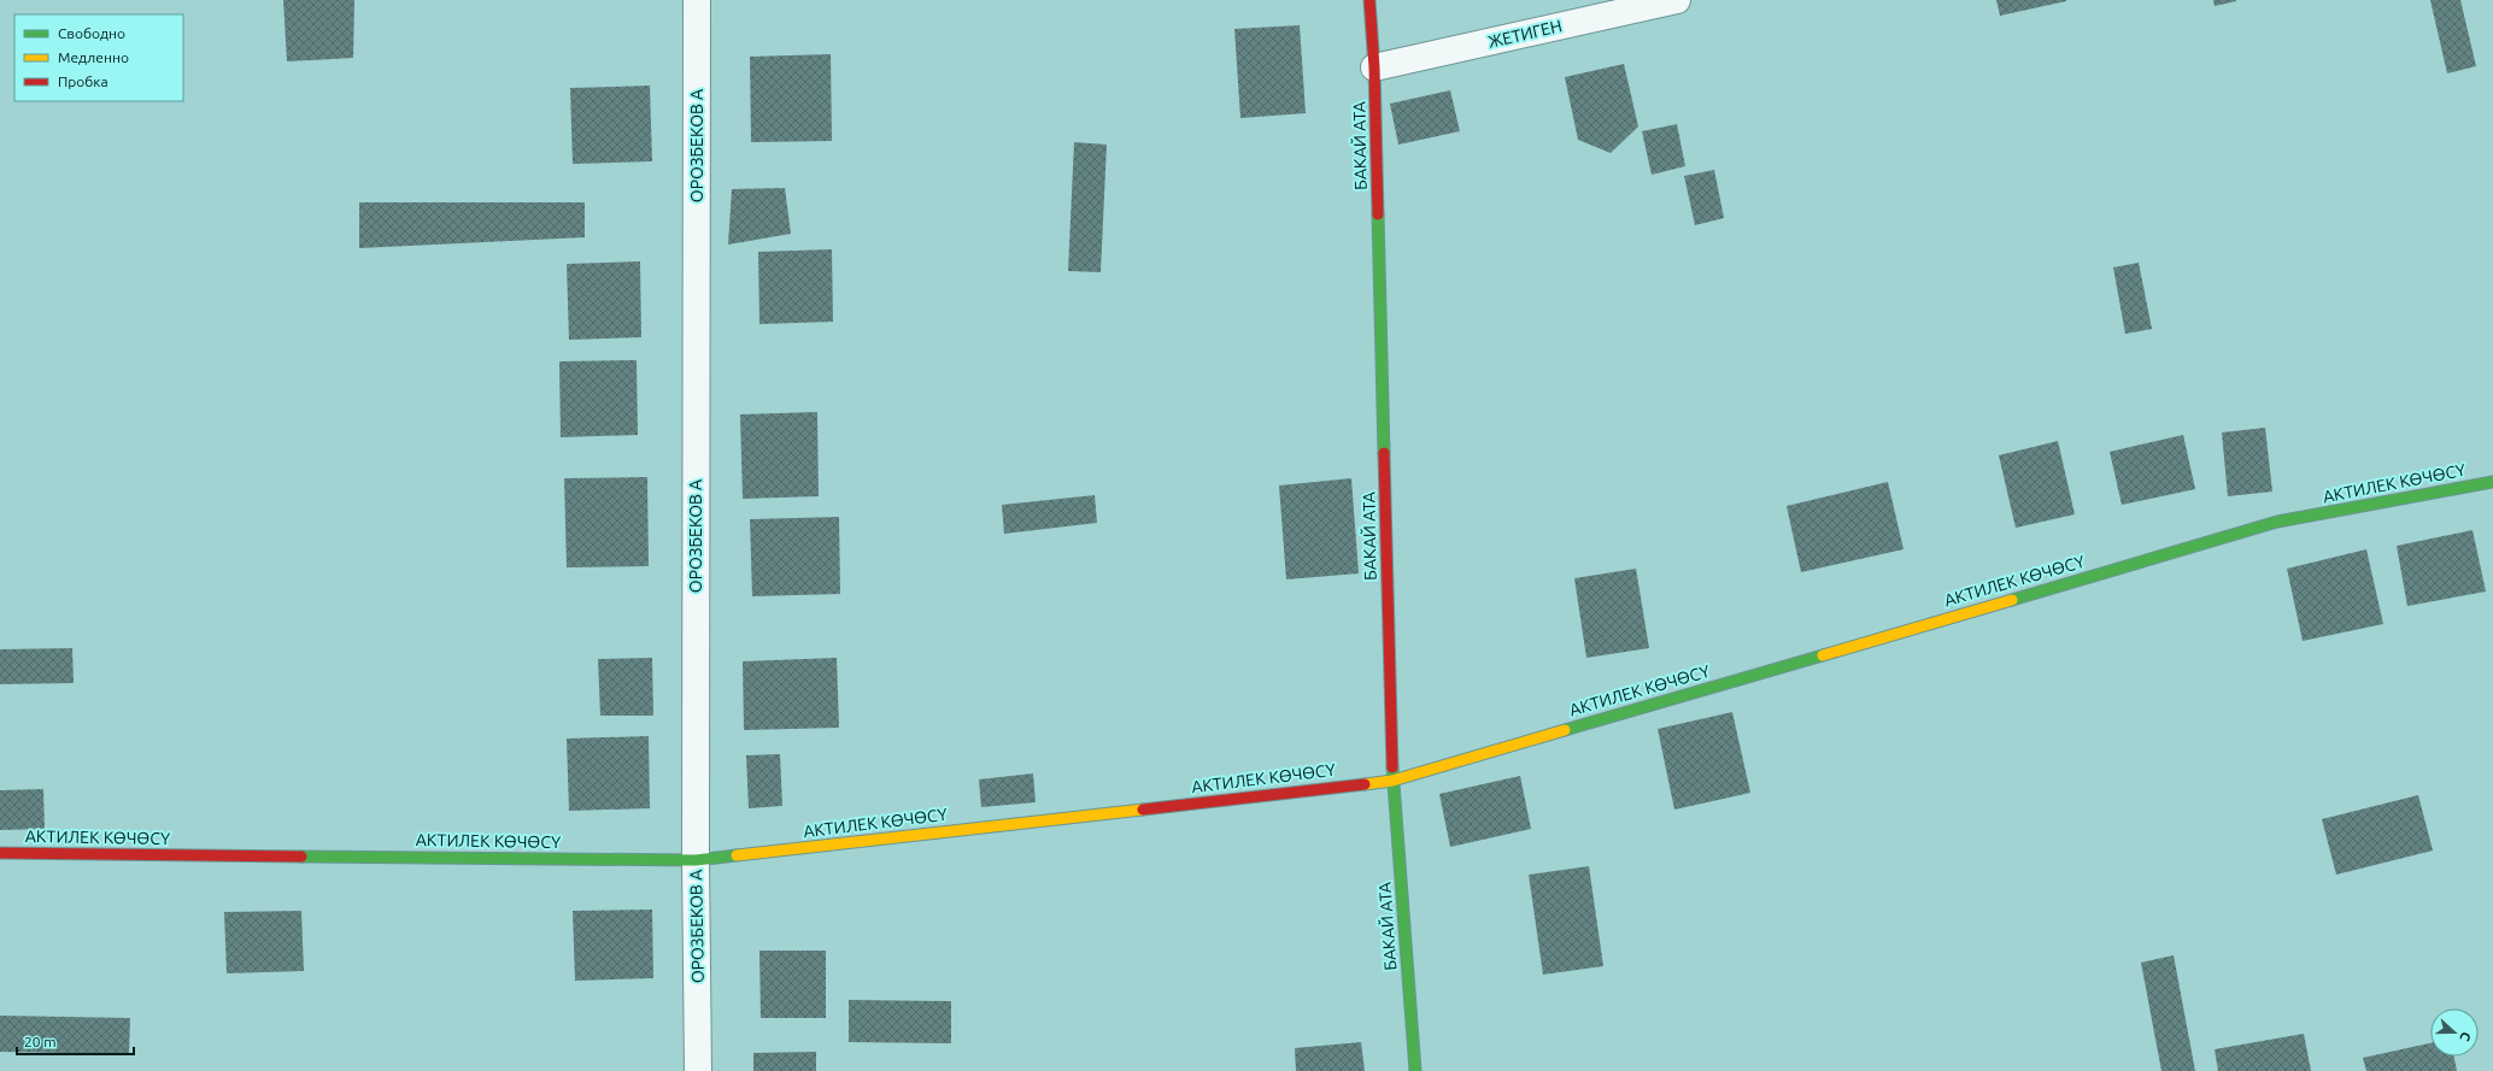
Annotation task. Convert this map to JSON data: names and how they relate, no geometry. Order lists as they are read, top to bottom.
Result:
{
  "streets": {
    "street": [
      "ЖЕТИГЕН",
      "ОРОЗБЕКОВ А",
      "БАКАЙ АТА",
      "АКТИЛЕК КӨЧӨСҮ"
    ]
  },
  "crossings": [
    ["ЖЕТИГЕН", "БАКАЙ АТА"],
    ["ОРОЗБЕКОВ А", "АКТИЛЕК КӨЧӨСҮ"],
    ["БАКАЙ АТА", "АКТИЛЕК КӨЧӨСҮ"]
  ],
  "legend": ["Свободно", "Медленно", "Пробка"],
  "scale_bar": "20 m",
  "north": "right"
}
